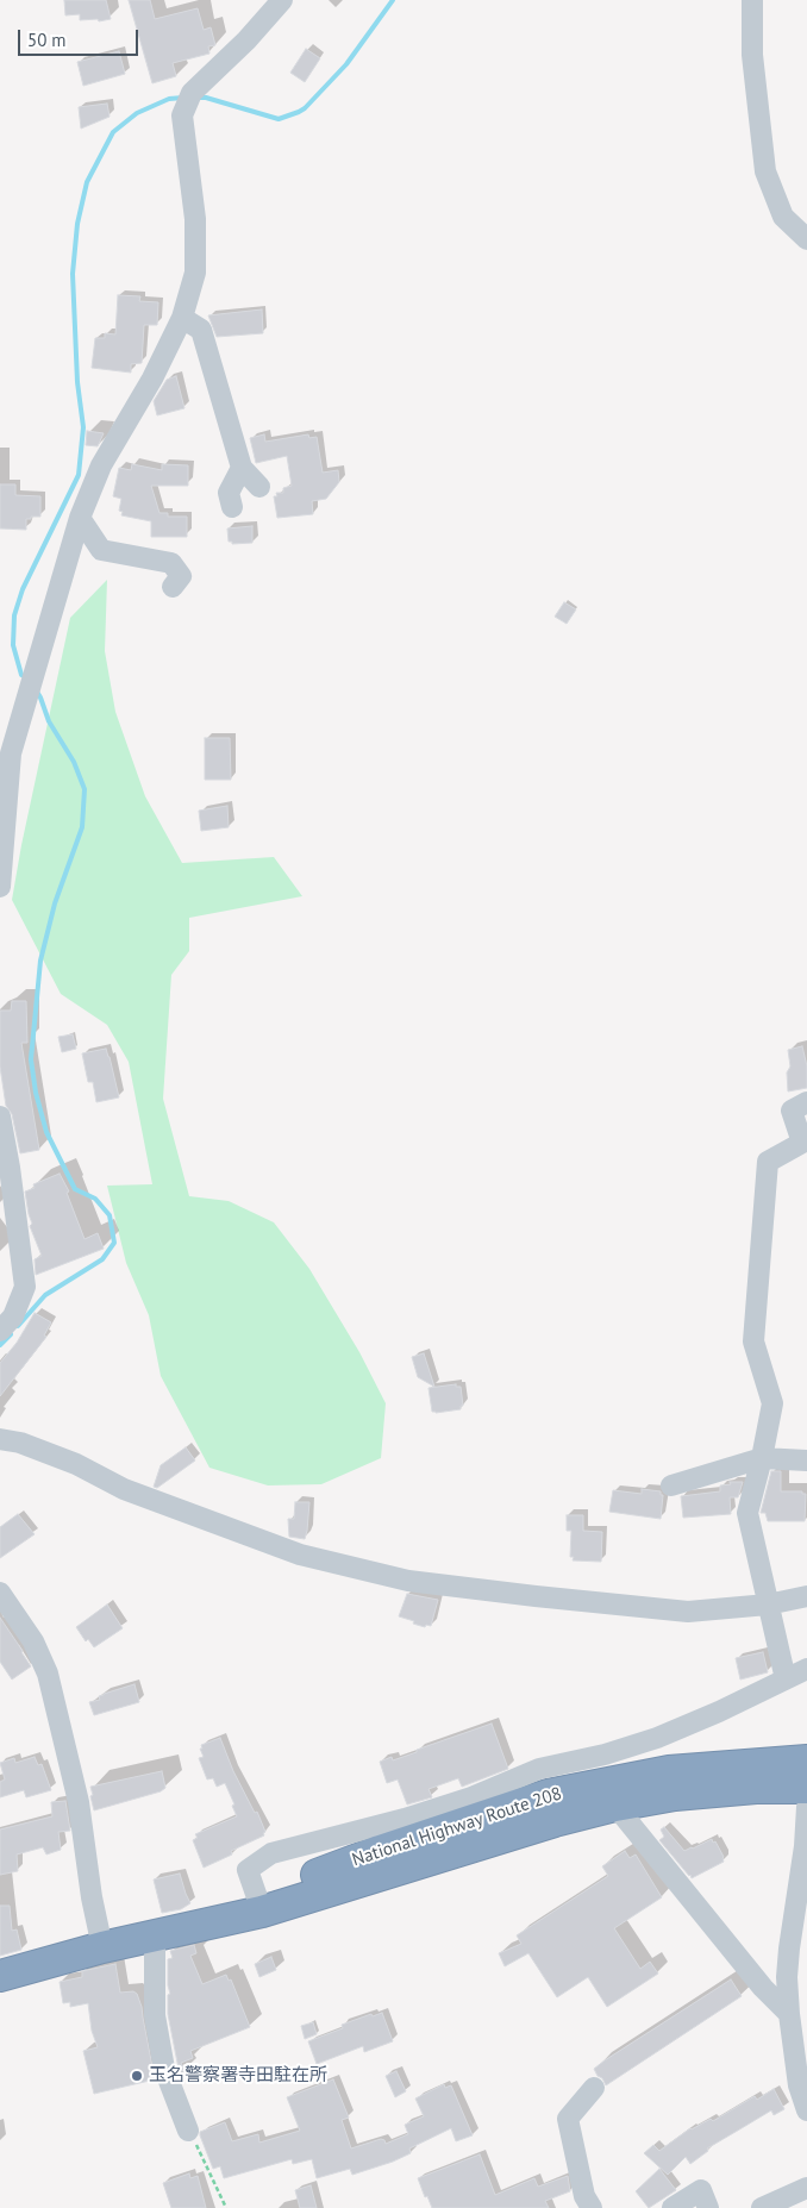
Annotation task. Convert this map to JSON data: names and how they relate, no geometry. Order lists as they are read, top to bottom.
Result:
{
  "streets": {
    "highway": ["National Highway Route 208"]
  },
  "places": ["玉名警察署寺田駐在所"],
  "scale_bar": "50 m"
}
